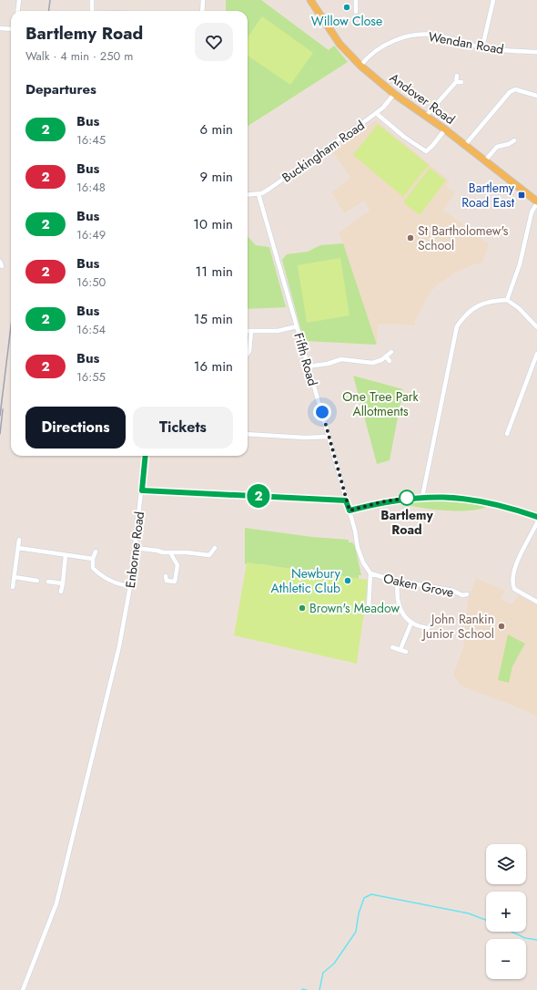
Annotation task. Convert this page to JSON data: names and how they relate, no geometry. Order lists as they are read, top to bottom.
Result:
{
  "streets": {
    "main road": ["Andover Road"],
    "street": [
      "Wendan Road",
      "Buckingham Road",
      "Fifth Road",
      "Enborne Road",
      "Oaken Grove"
    ]
  },
  "crossings": [
    ["Wendan Road", "Andover Road"],
    ["Andover Road", "Buckingham Road"],
    ["Buckingham Road", "Fifth Road"],
    ["Fifth Road", "Oaken Grove"]
  ],
  "parks": ["One Tree Park Allotments"],
  "places": {
    "other": [
      "Willow Close",
      "St Bartholomew's School",
      "Bartlemy Road",
      "Newbury Athletic Club",
      "Brown's Meadow",
      "John Rankin Junior School"
    ],
    "transit": ["Bartlemy Road East"]
  },
  "lines": ["bus line 2"],
  "page": {
    "on_map": "2",
    "heading": [
      ["Bartlemy Road", "Walk · 4 min · 250 m"],
      "Departures"
    ],
    "list": [
      {
        "mark": "2",
        "name": "Bus",
        "note": "16:45",
        "value": "6 min"
      },
      {
        "mark": "2",
        "name": "Bus",
        "note": "16:48",
        "value": "9 min"
      },
      {
        "mark": "2",
        "name": "Bus",
        "note": "16:49",
        "value": "10 min"
      },
      {
        "mark": "2",
        "name": "Bus",
        "note": "16:50",
        "value": "11 min"
      },
      {
        "mark": "2",
        "name": "Bus",
        "note": "16:54",
        "value": "15 min"
      },
      {
        "mark": "2",
        "name": "Bus",
        "note": "16:55",
        "value": "16 min"
      }
    ],
    "buttons": ["Directions", "Tickets"],
    "map_buttons": ["+", "−"]
  }
}
